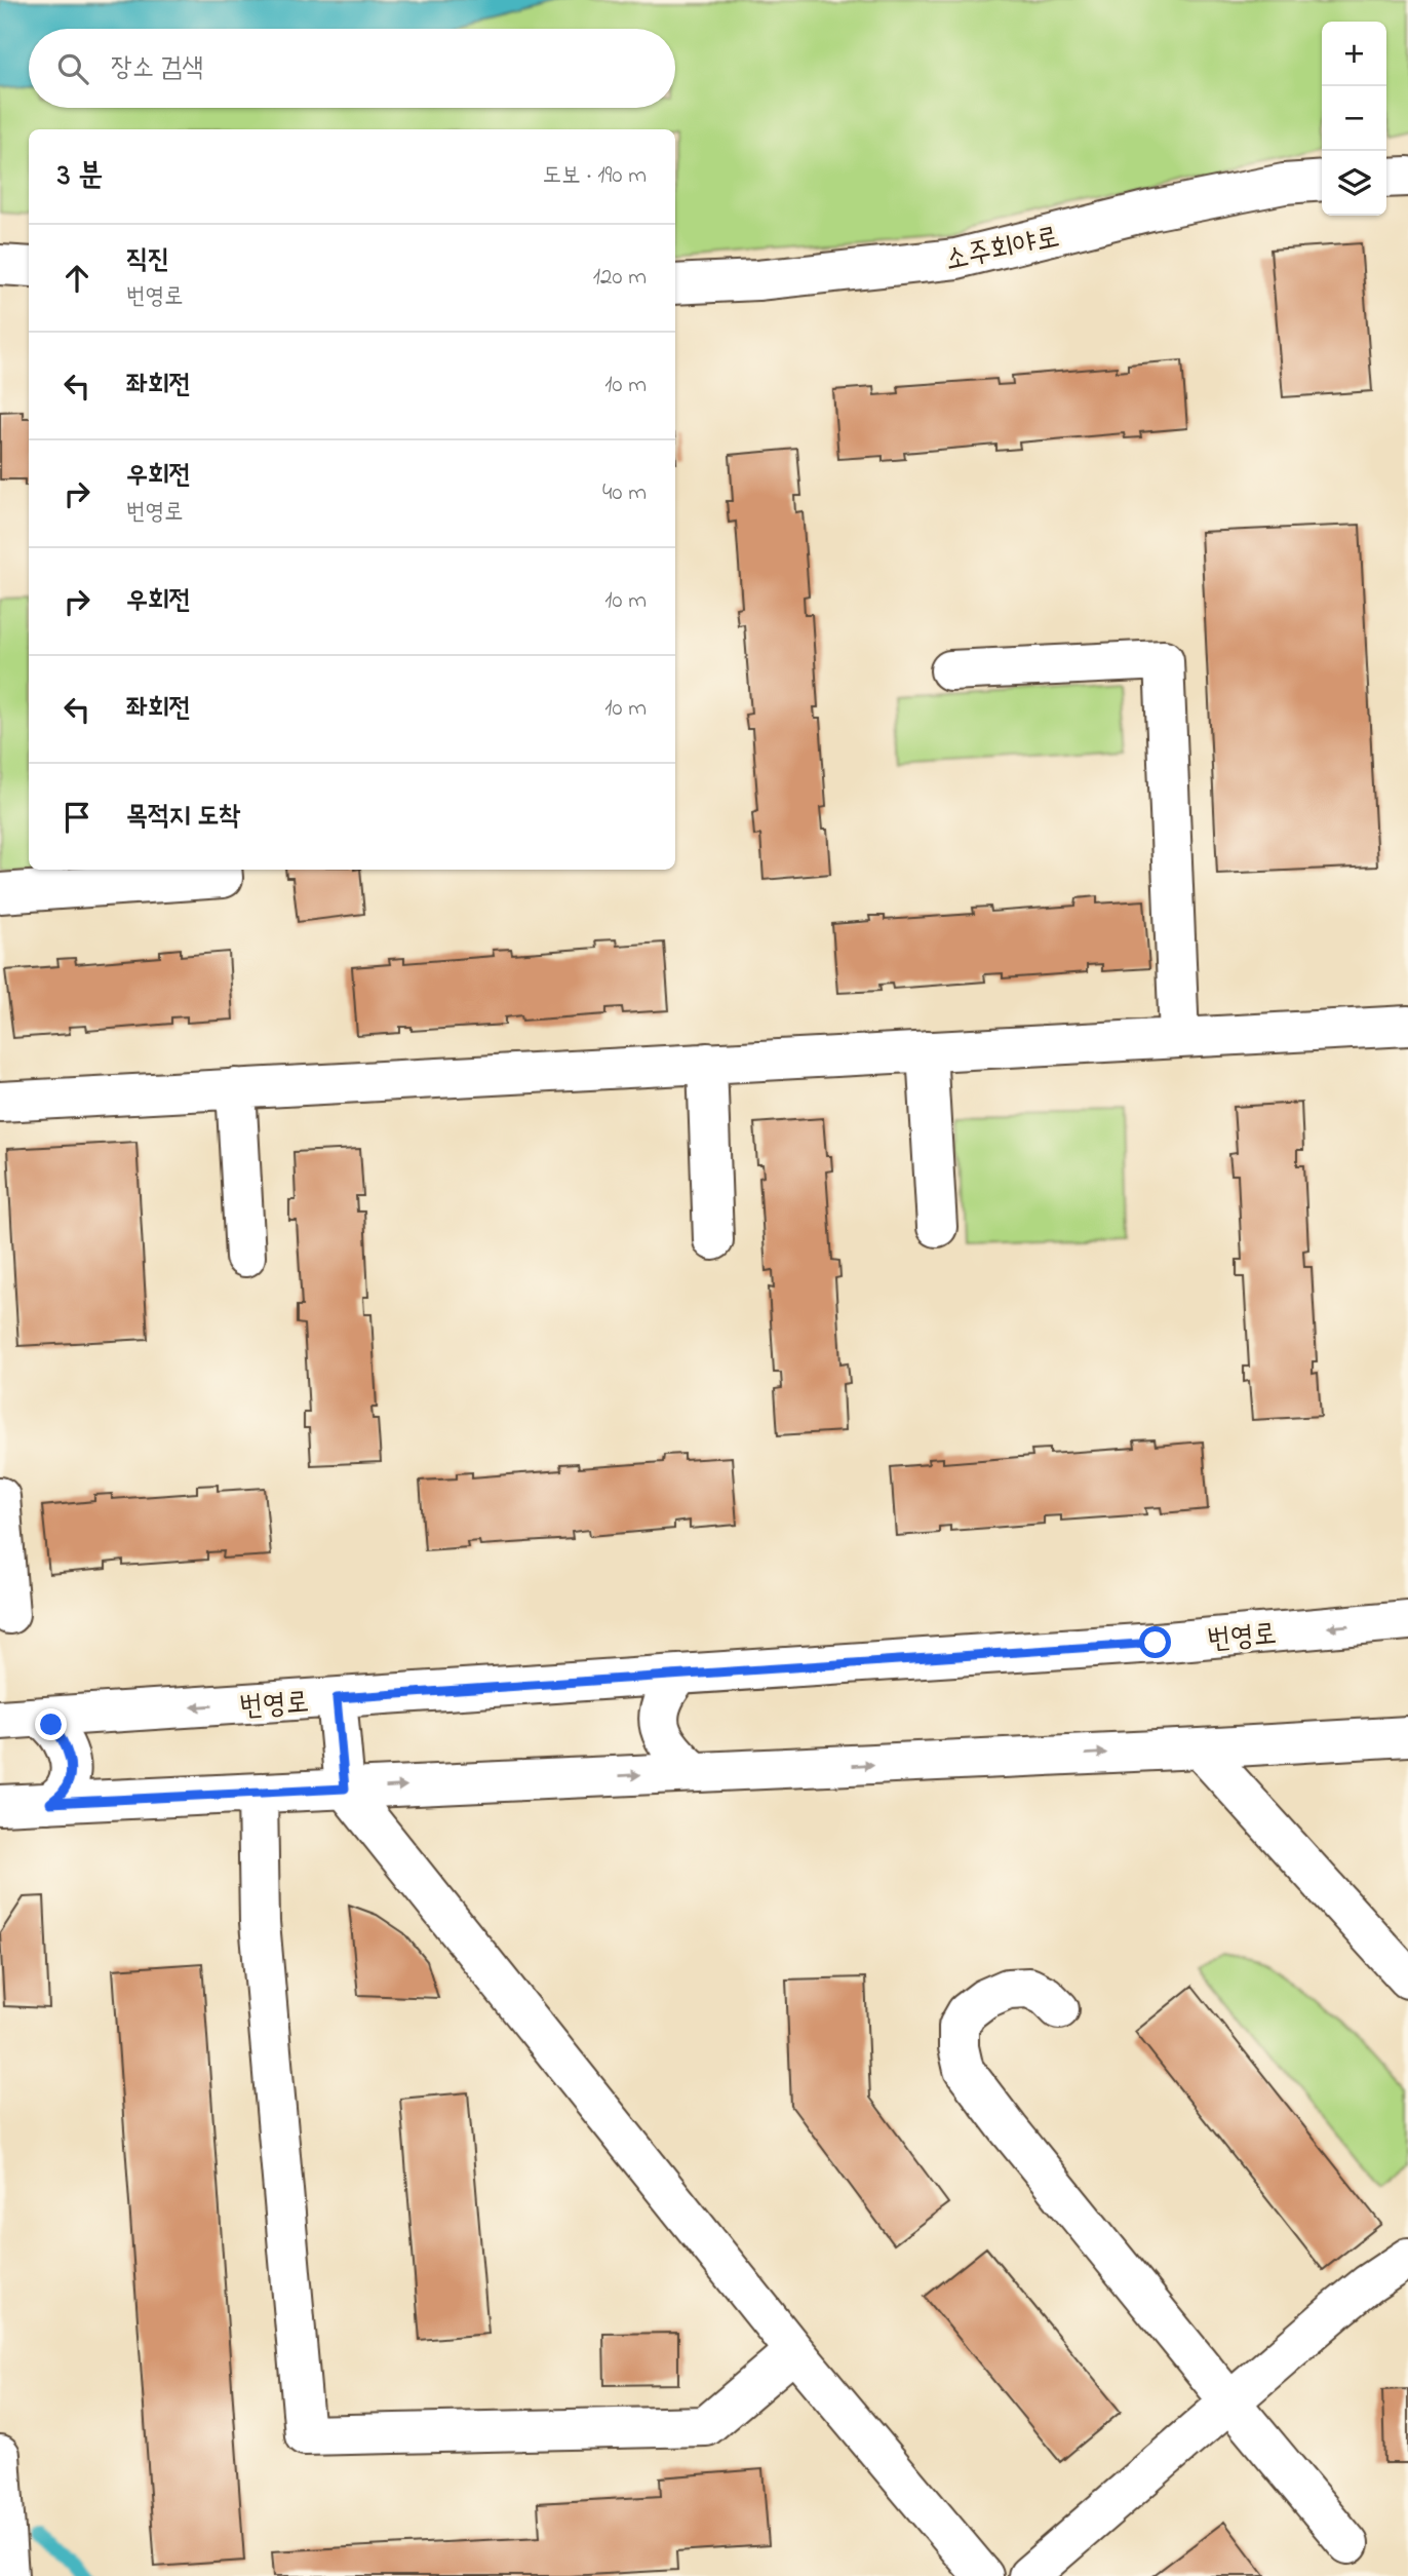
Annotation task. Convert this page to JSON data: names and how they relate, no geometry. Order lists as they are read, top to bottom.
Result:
{
  "streets": {
    "street": ["소주회야로", "번영로"]
  },
  "page": {
    "map_buttons": ["+", "−"],
    "search": "장소 검색",
    "heading": ["3 분", "도보 · 190 m"],
    "list": [
      ["직진", "번영로", "120 m"],
      ["좌회전", "10 m"],
      ["우회전", "번영로", "40 m"],
      ["우회전", "10 m"],
      ["좌회전", "10 m"],
      "목적지 도착"
    ]
  }
}
